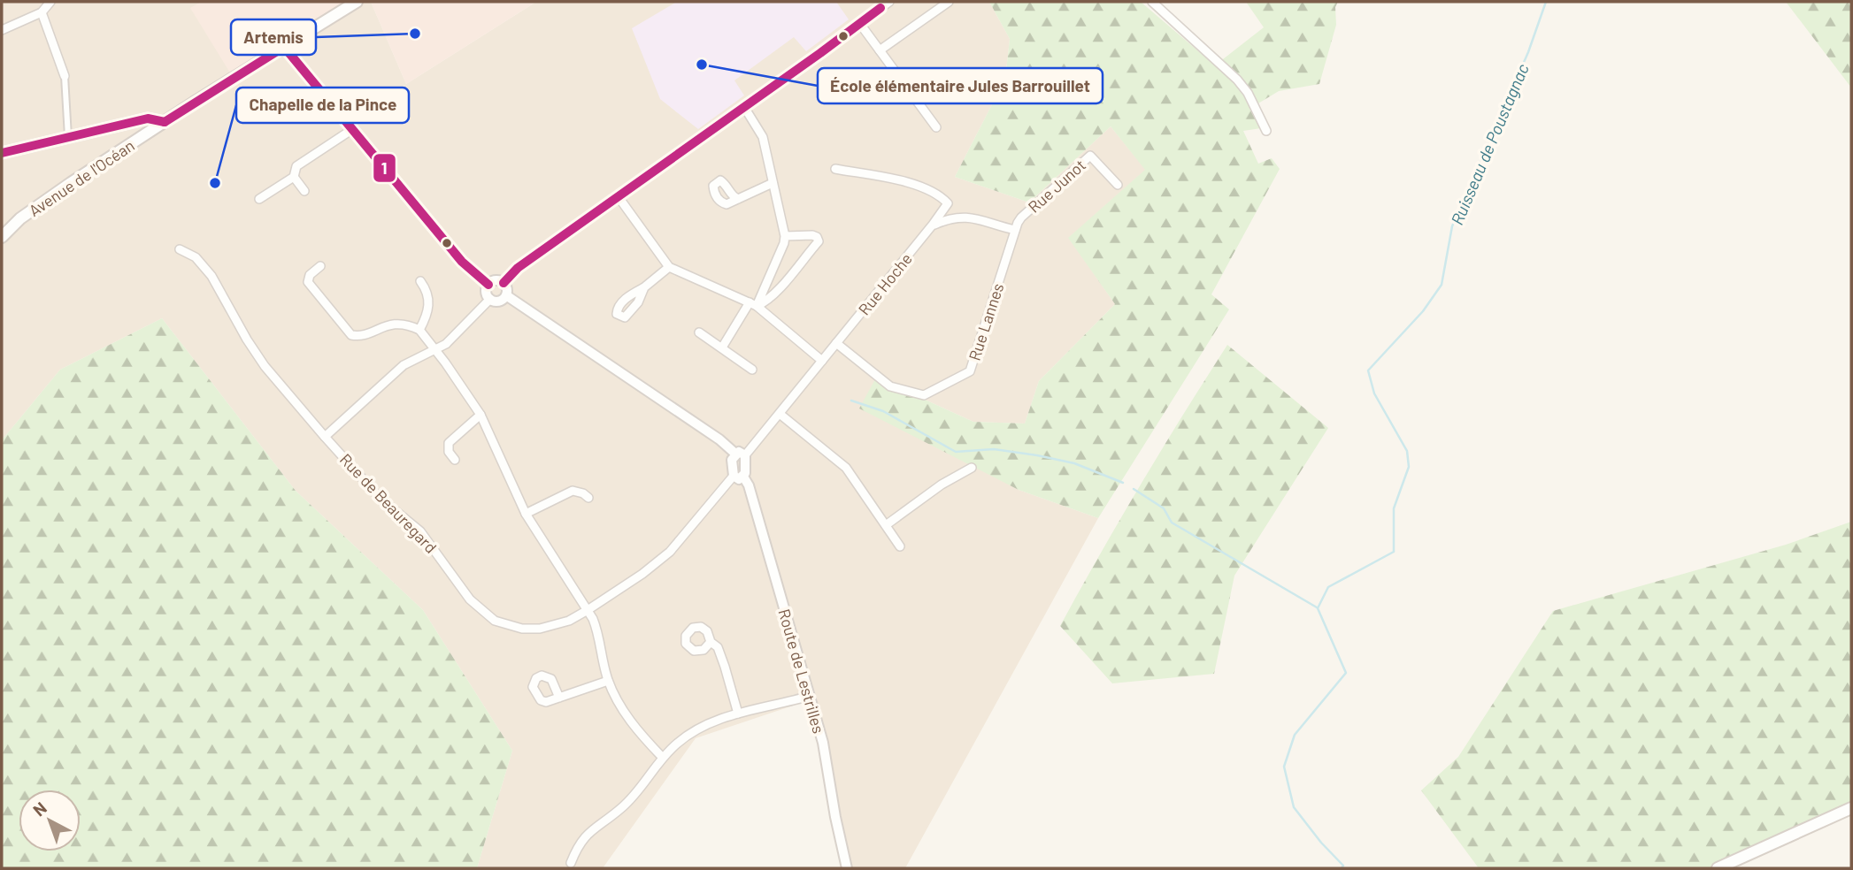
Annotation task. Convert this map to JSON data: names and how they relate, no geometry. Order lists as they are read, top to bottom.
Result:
{
  "streets": {
    "main road": ["Avenue de l'Océan"],
    "street": [
      "Rue Junot",
      "Rue Hoche",
      "Rue Lannes",
      "Rue de Beauregard",
      "Route de Lestrilles"
    ]
  },
  "crossings": [
    ["Rue Junot", "Rue Lannes"],
    ["Rue Hoche", "Rue Lannes"],
    ["Rue de Beauregard", "Route de Lestrilles"]
  ],
  "water": ["Ruisseau de Poustagnac"],
  "places": ["Artemis", "École élémentaire Jules Barrouillet", "Chapelle de la Pince"],
  "lines": ["transit line 1"],
  "north": "top left"
}
